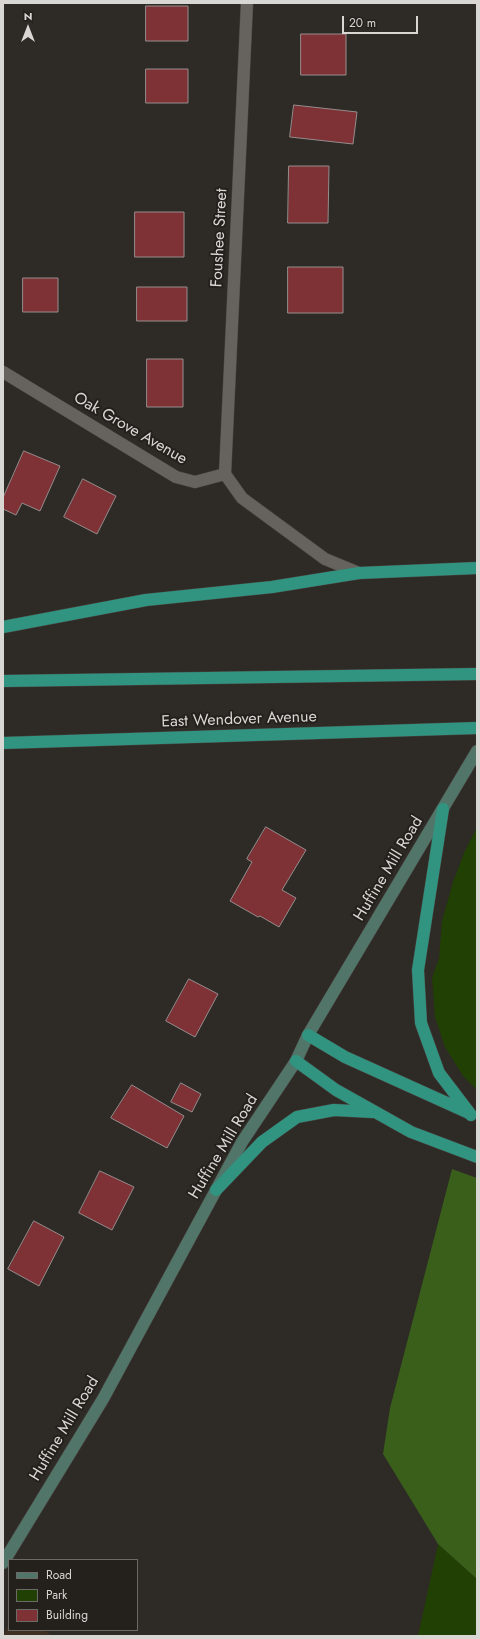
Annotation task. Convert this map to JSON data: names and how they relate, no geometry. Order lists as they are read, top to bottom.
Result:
{
  "streets": {
    "highway": ["East Wendover Avenue"],
    "main road": ["Huffine Mill Road"],
    "street": ["Foushee Street", "Oak Grove Avenue"]
  },
  "crossings": [
    ["Foushee Street", "Oak Grove Avenue"]
  ],
  "legend": ["Road", "Park", "Building"],
  "scale_bar": "20 m",
  "north": "top"
}
